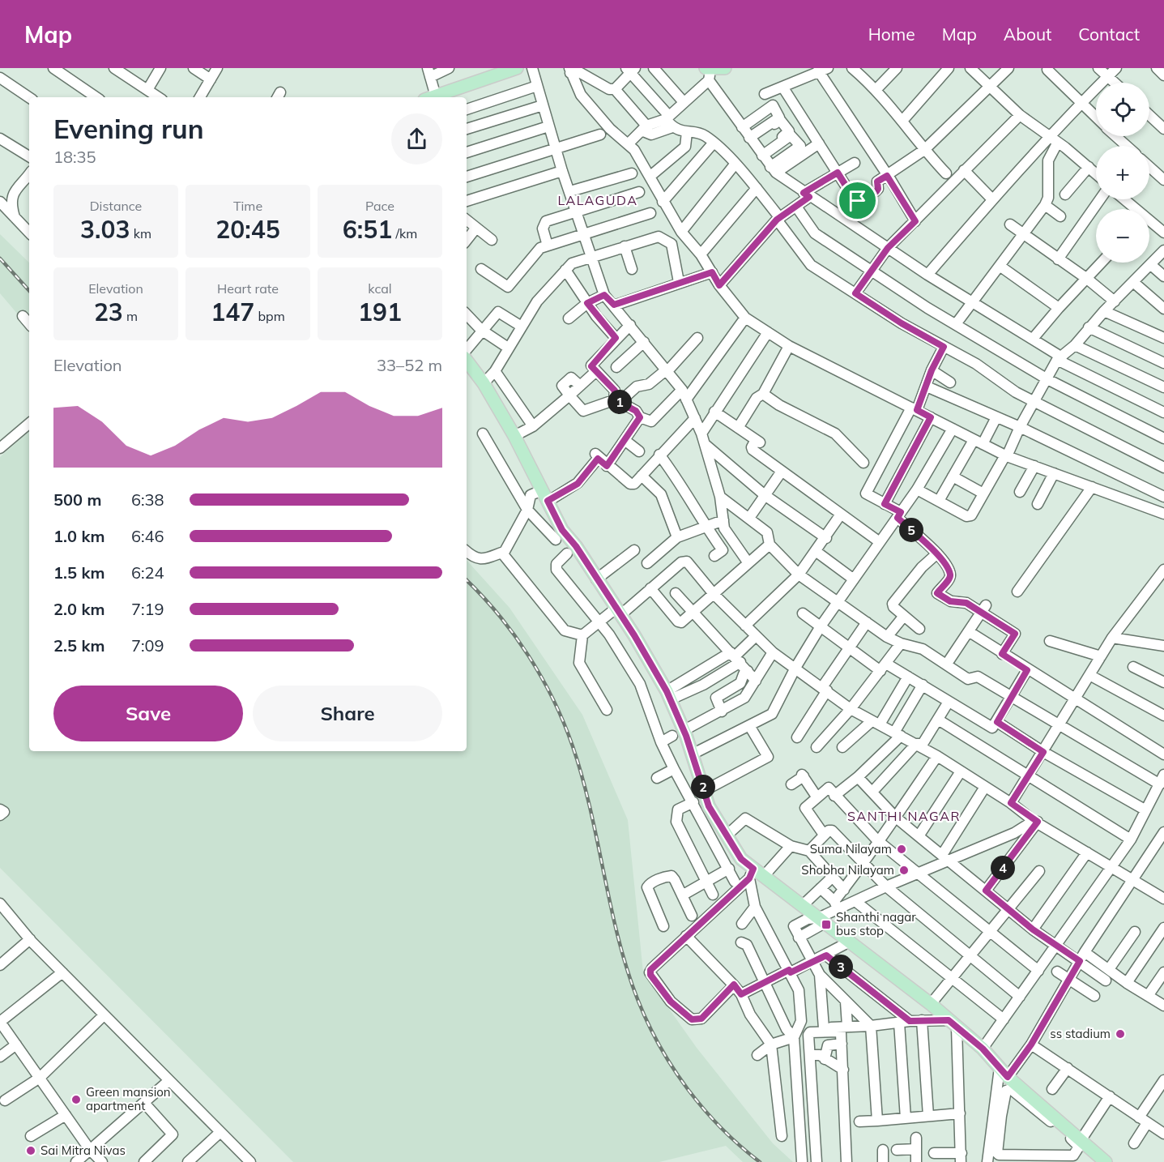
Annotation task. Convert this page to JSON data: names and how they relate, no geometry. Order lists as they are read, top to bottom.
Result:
{
  "districts": ["LALAGUDA", "SANTHI NAGAR"],
  "places": {
    "other": [
      "Suma Nilayam",
      "Shobha Nilayam",
      "ss stadium",
      "Green mansion apartment",
      "Sai Mitra Nivas"
    ],
    "transit": ["Shanthi nagar bus stop"]
  },
  "page": {
    "header": "Map",
    "nav": [
      "Home",
      "Map",
      "About",
      "Contact"
    ],
    "map_buttons": ["+", "−"],
    "heading": ["Evening run", "18:35"],
    "stats": [
      ["Distance", "3.03 km"],
      ["Time", "20:45"],
      ["Pace", "6:51 /km"],
      ["Elevation", "23 m"],
      ["Heart rate", "147 bpm"],
      ["kcal", "191"]
    ],
    "chart": ["Elevation", "33–52 m"],
    "pins": [
      "1",
      "5",
      "2",
      "4",
      "3"
    ],
    "list": [
      {
        "name": "500 m",
        "note": "6:38"
      },
      {
        "name": "1.0 km",
        "note": "6:46"
      },
      {
        "name": "1.5 km",
        "note": "6:24"
      },
      {
        "name": "2.0 km",
        "note": "7:19"
      },
      {
        "name": "2.5 km",
        "note": "7:09"
      }
    ],
    "buttons": ["Save", "Share"]
  }
}
